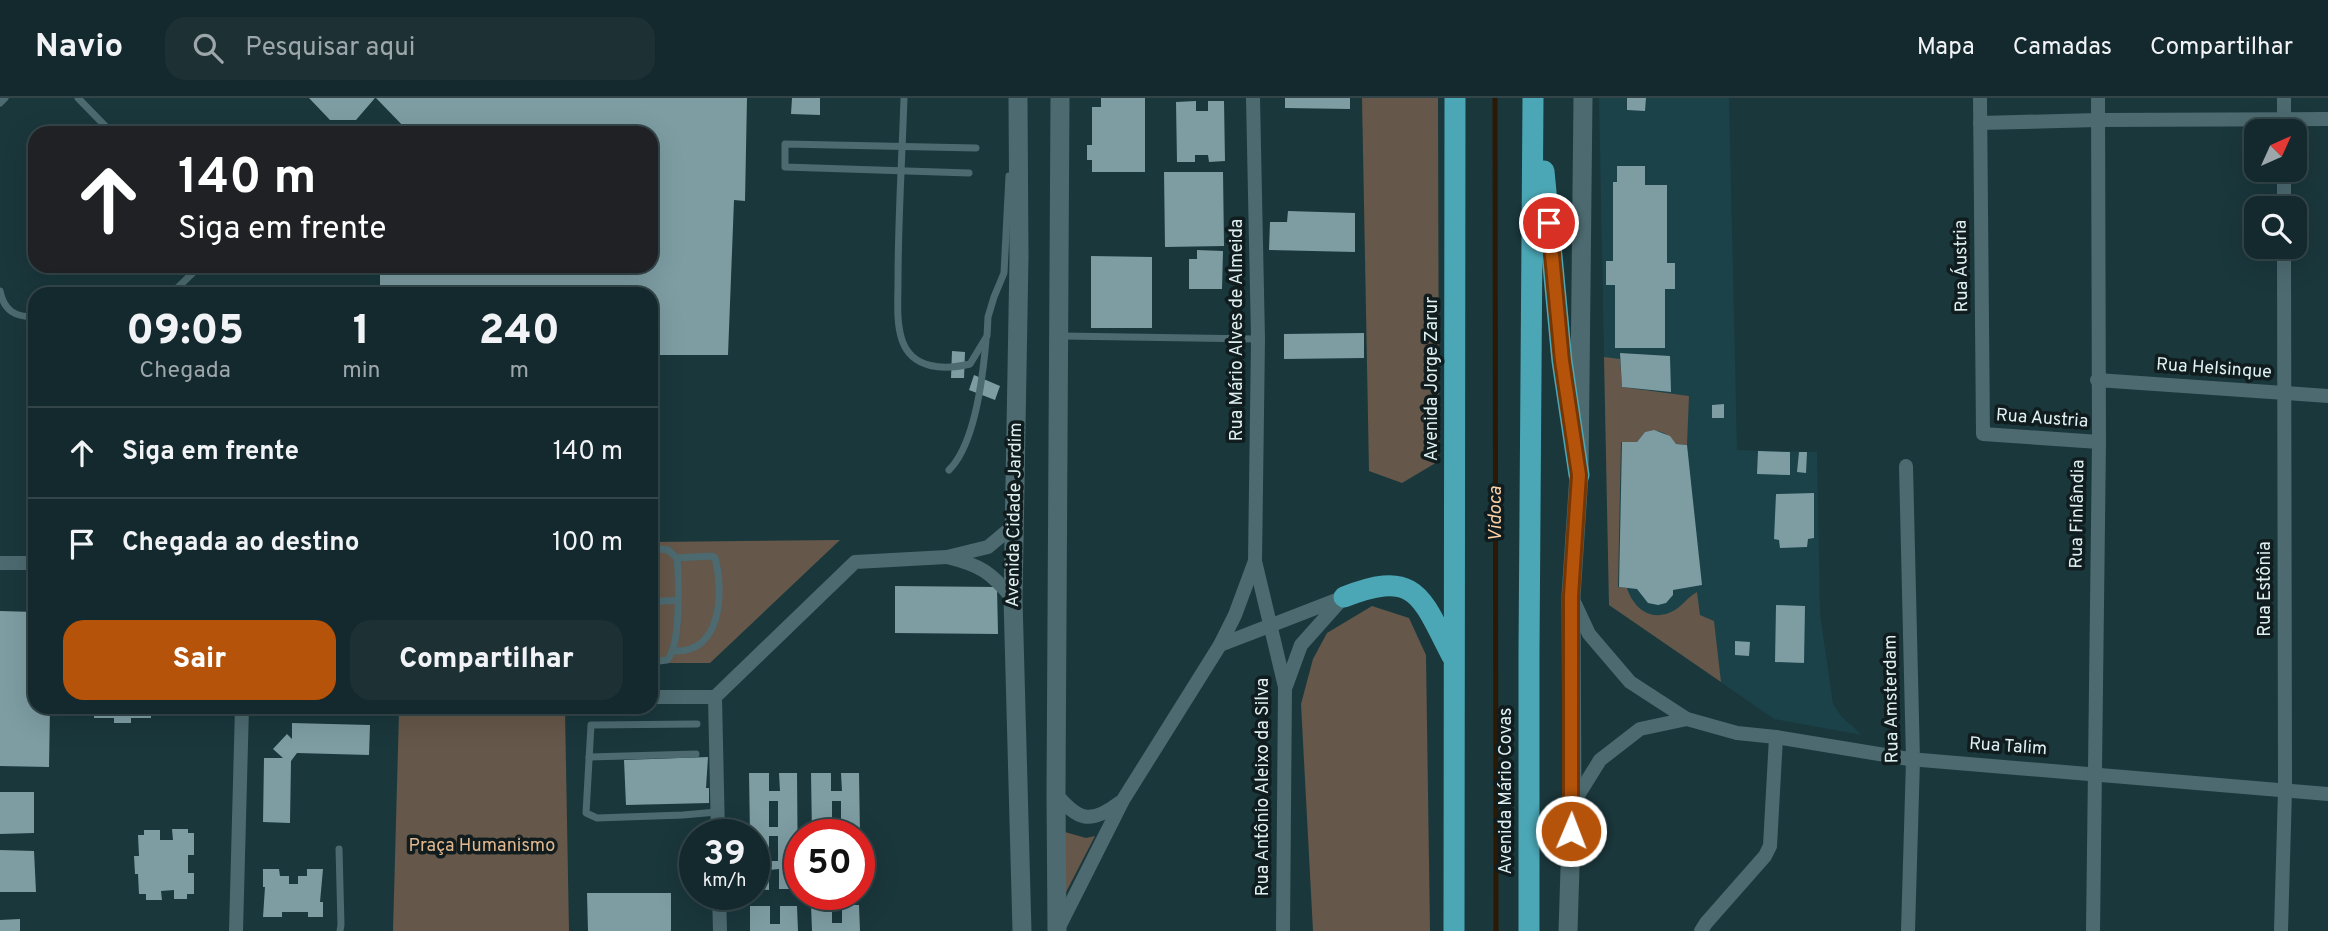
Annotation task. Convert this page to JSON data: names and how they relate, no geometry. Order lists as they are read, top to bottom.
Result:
{
  "streets": {
    "highway": ["Avenida Jorge Zarur", "Avenida Mário Covas"],
    "main road": ["Avenida Cidade Jardim"],
    "street": [
      "Rua Áustria",
      "Rua Mário Alves de Almeida",
      "Rua Helsinque",
      "Rua Austria",
      "Rua Finlândia",
      "Rua Estônia",
      "Rua Amsterdam",
      "Rua Talim",
      "Rua Antônio Aleixo da Silva"
    ]
  },
  "crossings": [
    ["Rua Áustria", "Rua Austria"],
    ["Rua Mário Alves de Almeida", "Rua Antônio Aleixo da Silva"],
    ["Rua Helsinque", "Rua Finlândia"],
    ["Rua Helsinque", "Rua Estônia"],
    ["Rua Austria", "Rua Finlândia"],
    ["Rua Finlândia", "Rua Talim"],
    ["Rua Estônia", "Rua Talim"],
    ["Rua Amsterdam", "Rua Talim"]
  ],
  "water": ["Vidoca"],
  "parks": ["Praça Humanismo"],
  "north": "top right",
  "page": {
    "header": "Navio",
    "search": "Pesquisar aqui",
    "nav": ["Mapa", "Camadas", "Compartilhar"],
    "turn": ["140 m", "Siga em frente"],
    "eta": [
      "09:05",
      "Chegada",
      "1",
      "min",
      "240",
      "m"
    ],
    "list": [
      {
        "name": "Siga em frente",
        "value": "140 m"
      },
      {
        "name": "Chegada ao destino",
        "value": "100 m"
      }
    ],
    "buttons": ["Sair", "Compartilhar"],
    "speed": "39 km/h",
    "limit": "50"
  }
}
